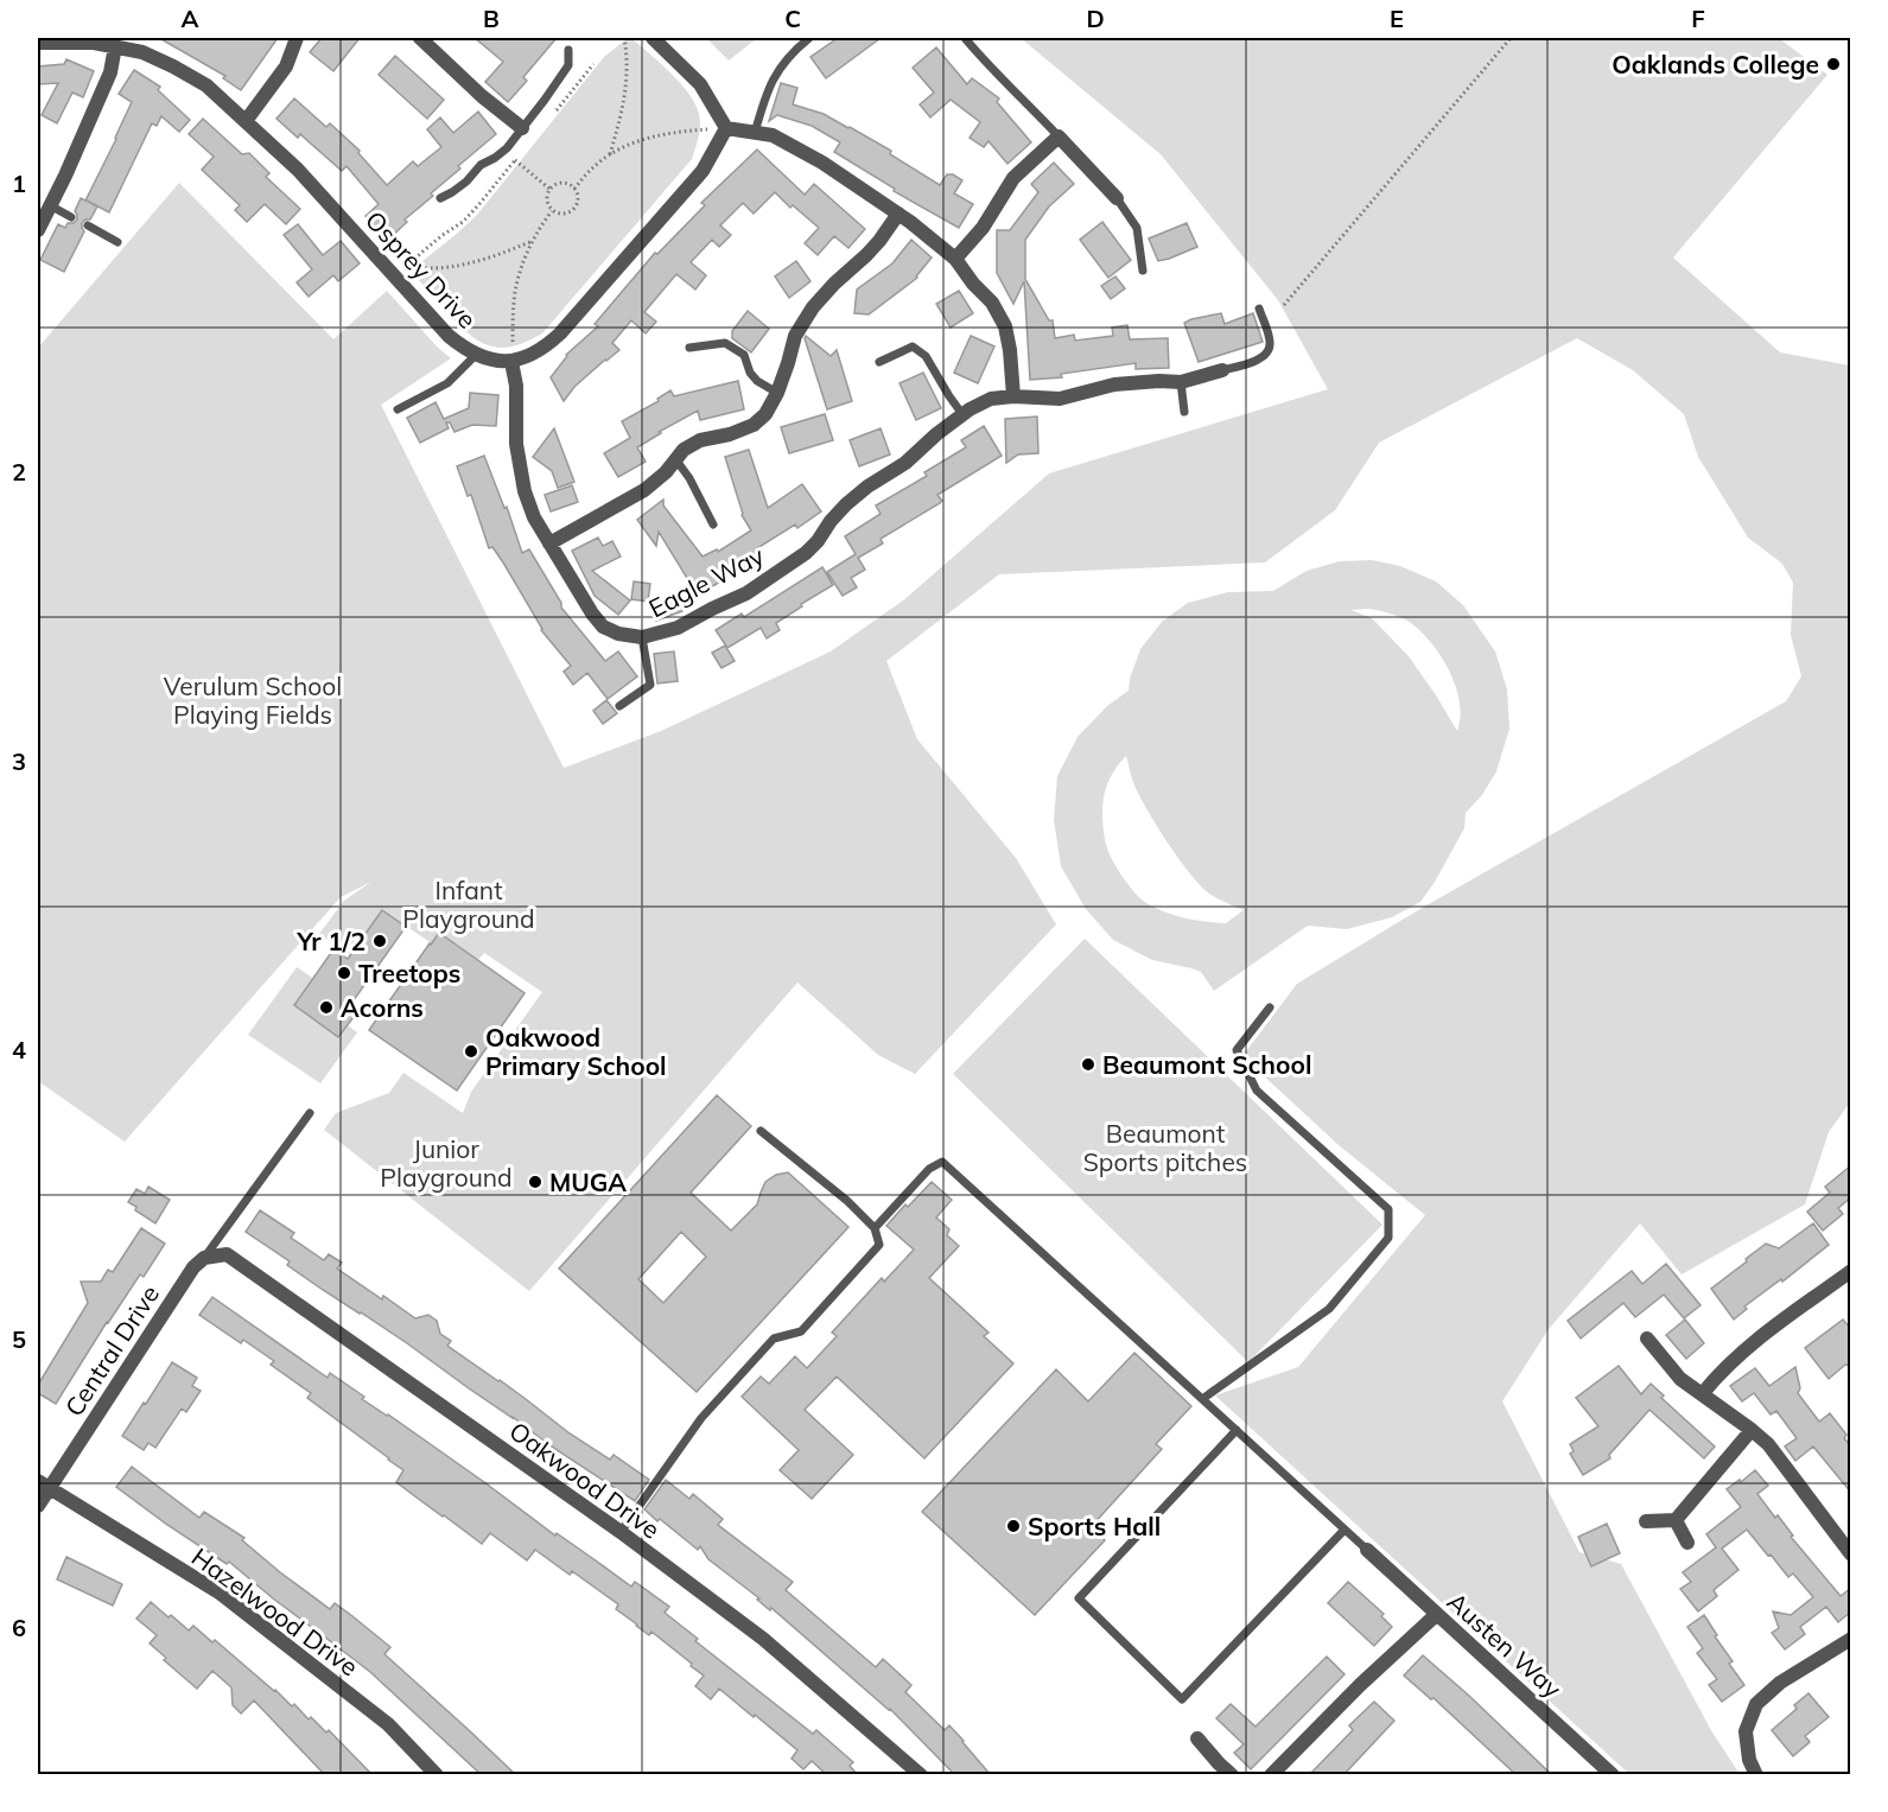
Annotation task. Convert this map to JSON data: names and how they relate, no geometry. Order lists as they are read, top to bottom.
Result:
{
  "streets": {
    "street": [
      "Osprey Drive",
      "Eagle Way",
      "Central Drive",
      "Oakwood Drive",
      "Hazelwood Drive",
      "Austen Way"
    ]
  },
  "crossings": [
    ["Osprey Drive", "Eagle Way"],
    ["Central Drive", "Oakwood Drive"],
    ["Central Drive", "Hazelwood Drive"]
  ],
  "parks": [
    "Verulum School Playing Fields",
    "Infant Playground",
    "Beaumont Sports pitches",
    "Junior Playground"
  ],
  "places": [
    "Oaklands College",
    "Yr 1/2",
    "Treetops",
    "Acorns",
    "Oakwood Primary School",
    "Beaumont School",
    "MUGA",
    "Sports Hall"
  ],
  "grid": {
    "columns": [
      "A",
      "B",
      "C",
      "D",
      "E",
      "F"
    ],
    "rows": [
      "1",
      "2",
      "3",
      "4",
      "5",
      "6"
    ]
  }
}
